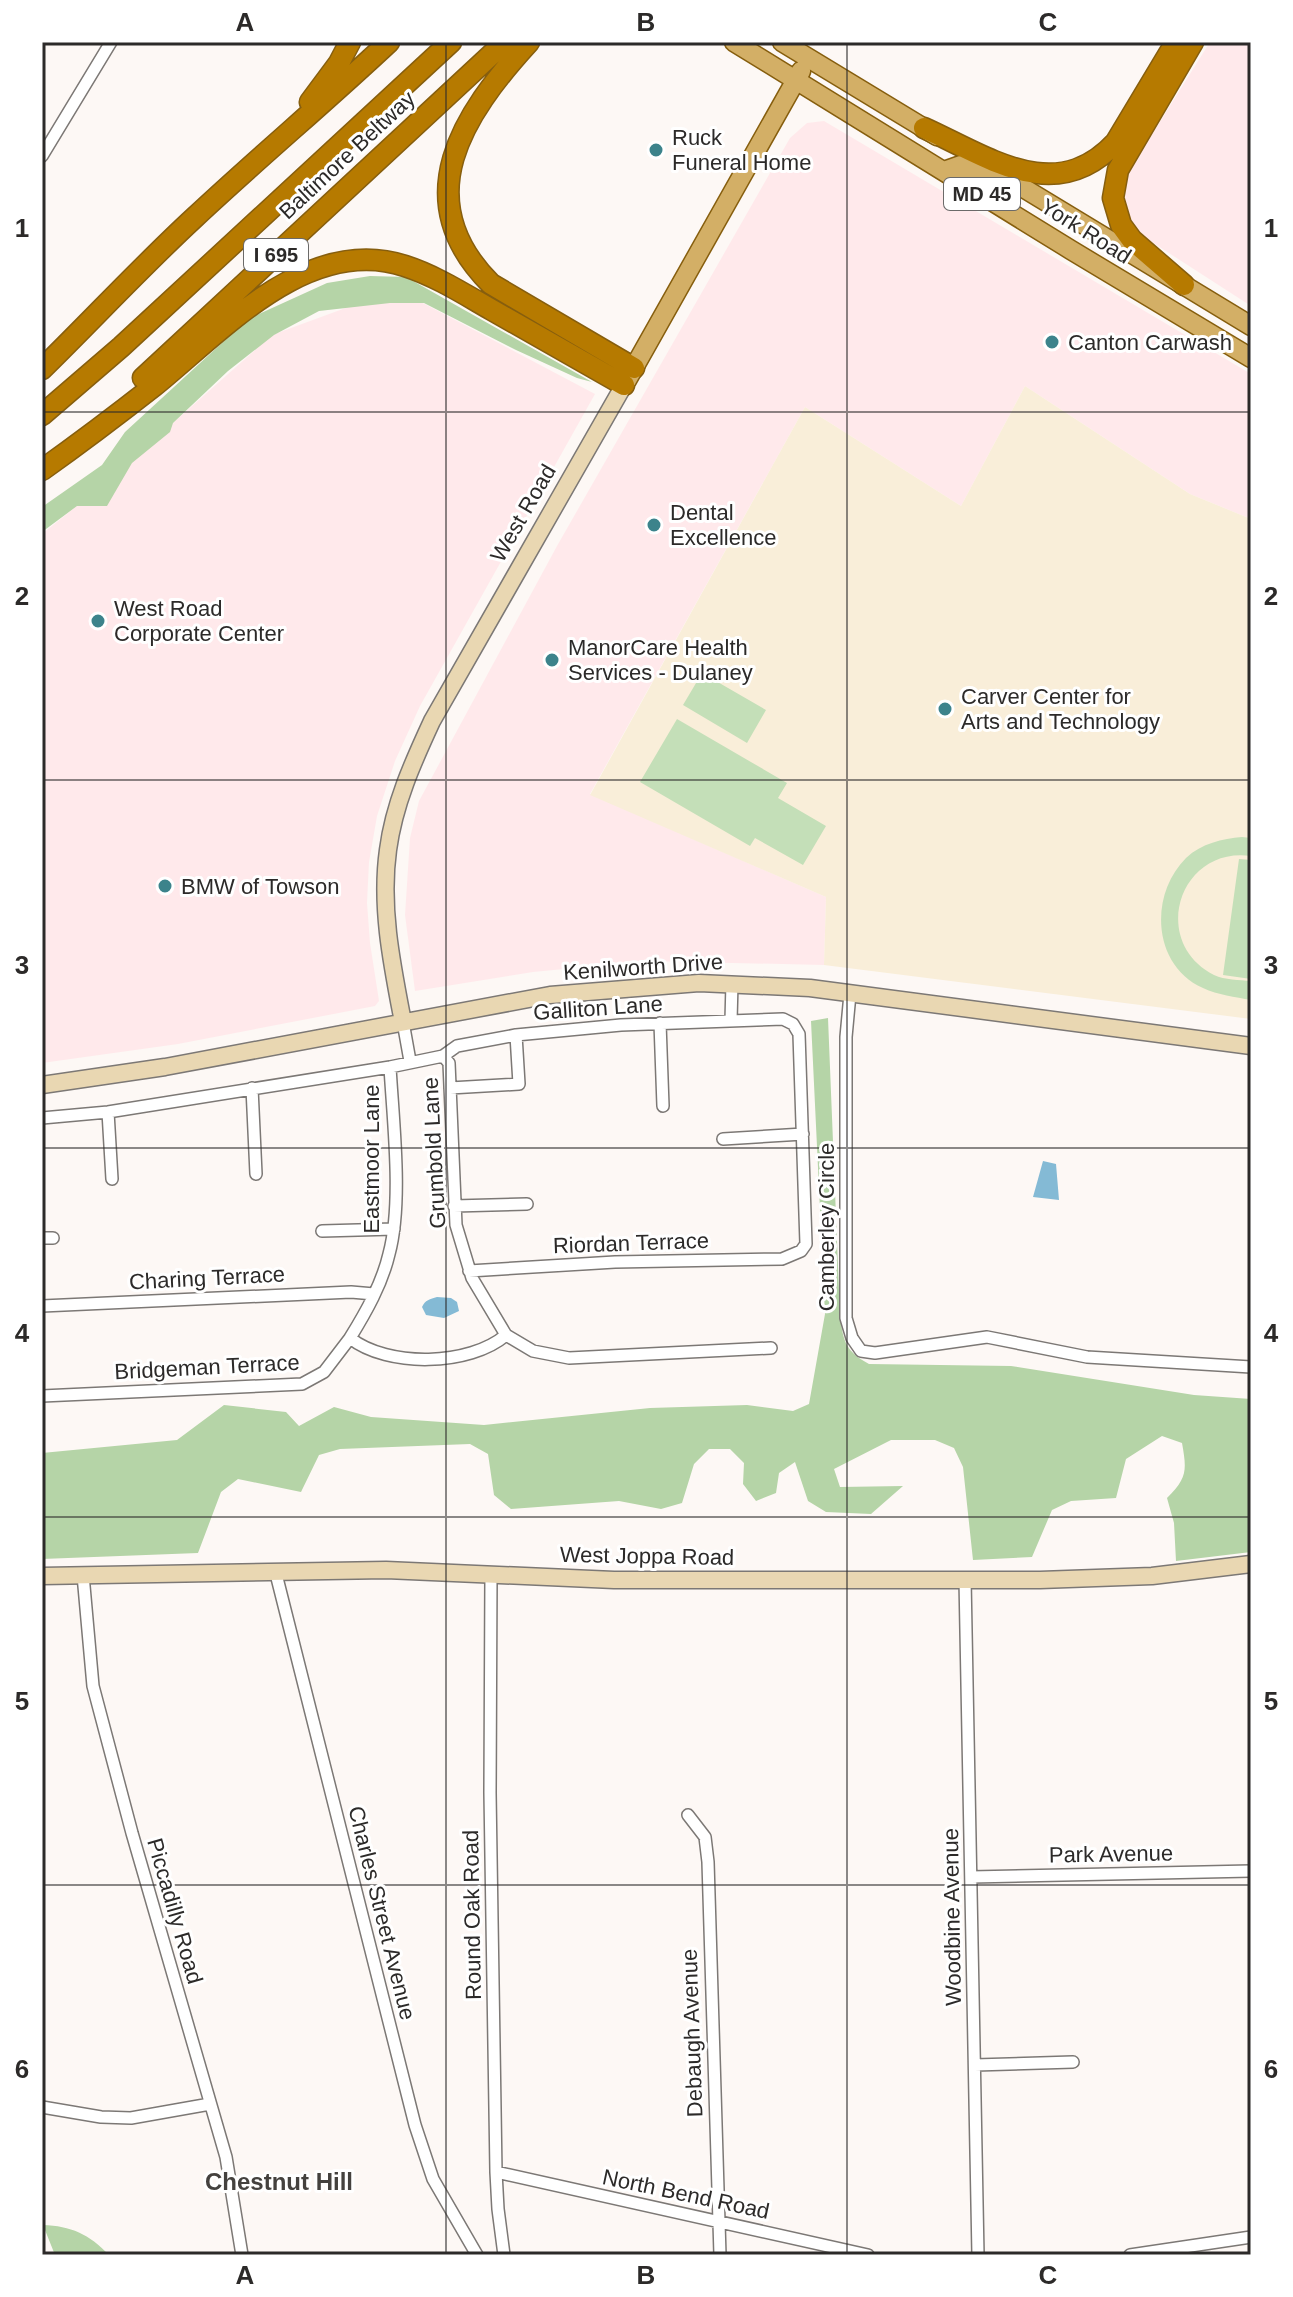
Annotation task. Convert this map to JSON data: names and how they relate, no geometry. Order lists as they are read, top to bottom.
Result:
{
  "streets": {
    "highway": ["Baltimore Beltway", "I 695"],
    "main road": ["MD 45", "York Road", "West Road"],
    "street": [
      "Kenilworth Drive",
      "Galliton Lane",
      "Grumbold Lane",
      "Eastmoor Lane",
      "Camberley Circle",
      "Riordan Terrace",
      "Charing Terrace",
      "Bridgeman Terrace",
      "West Joppa Road",
      "Park Avenue",
      "Piccadilly Road",
      "Charles Street Avenue",
      "Round Oak Road",
      "Woodbine Avenue",
      "Debaugh Avenue",
      "North Bend Road"
    ]
  },
  "crossings": [
    ["York Road", "West Road"],
    ["West Road", "Kenilworth Drive"],
    ["Kenilworth Drive", "Camberley Circle"],
    ["Galliton Lane", "Grumbold Lane"],
    ["Galliton Lane", "Eastmoor Lane"],
    ["Galliton Lane", "Riordan Terrace"],
    ["Grumbold Lane", "Riordan Terrace"],
    ["Eastmoor Lane", "Charing Terrace"],
    ["Eastmoor Lane", "Bridgeman Terrace"],
    ["West Joppa Road", "Piccadilly Road"],
    ["West Joppa Road", "Charles Street Avenue"],
    ["West Joppa Road", "Round Oak Road"],
    ["West Joppa Road", "Woodbine Avenue"],
    ["Park Avenue", "Woodbine Avenue"],
    ["Round Oak Road", "North Bend Road"],
    ["Debaugh Avenue", "North Bend Road"]
  ],
  "districts": ["Chestnut Hill"],
  "places": [
    "Ruck Funeral Home",
    "Canton Carwash",
    "Dental Excellence",
    "West Road Corporate Center",
    "ManorCare Health Services - Dulaney",
    "Carver Center for Arts and Technology",
    "BMW of Towson"
  ],
  "grid": {
    "columns": ["A", "B", "C"],
    "rows": [
      "1",
      "2",
      "3",
      "4",
      "5",
      "6"
    ]
  }
}
